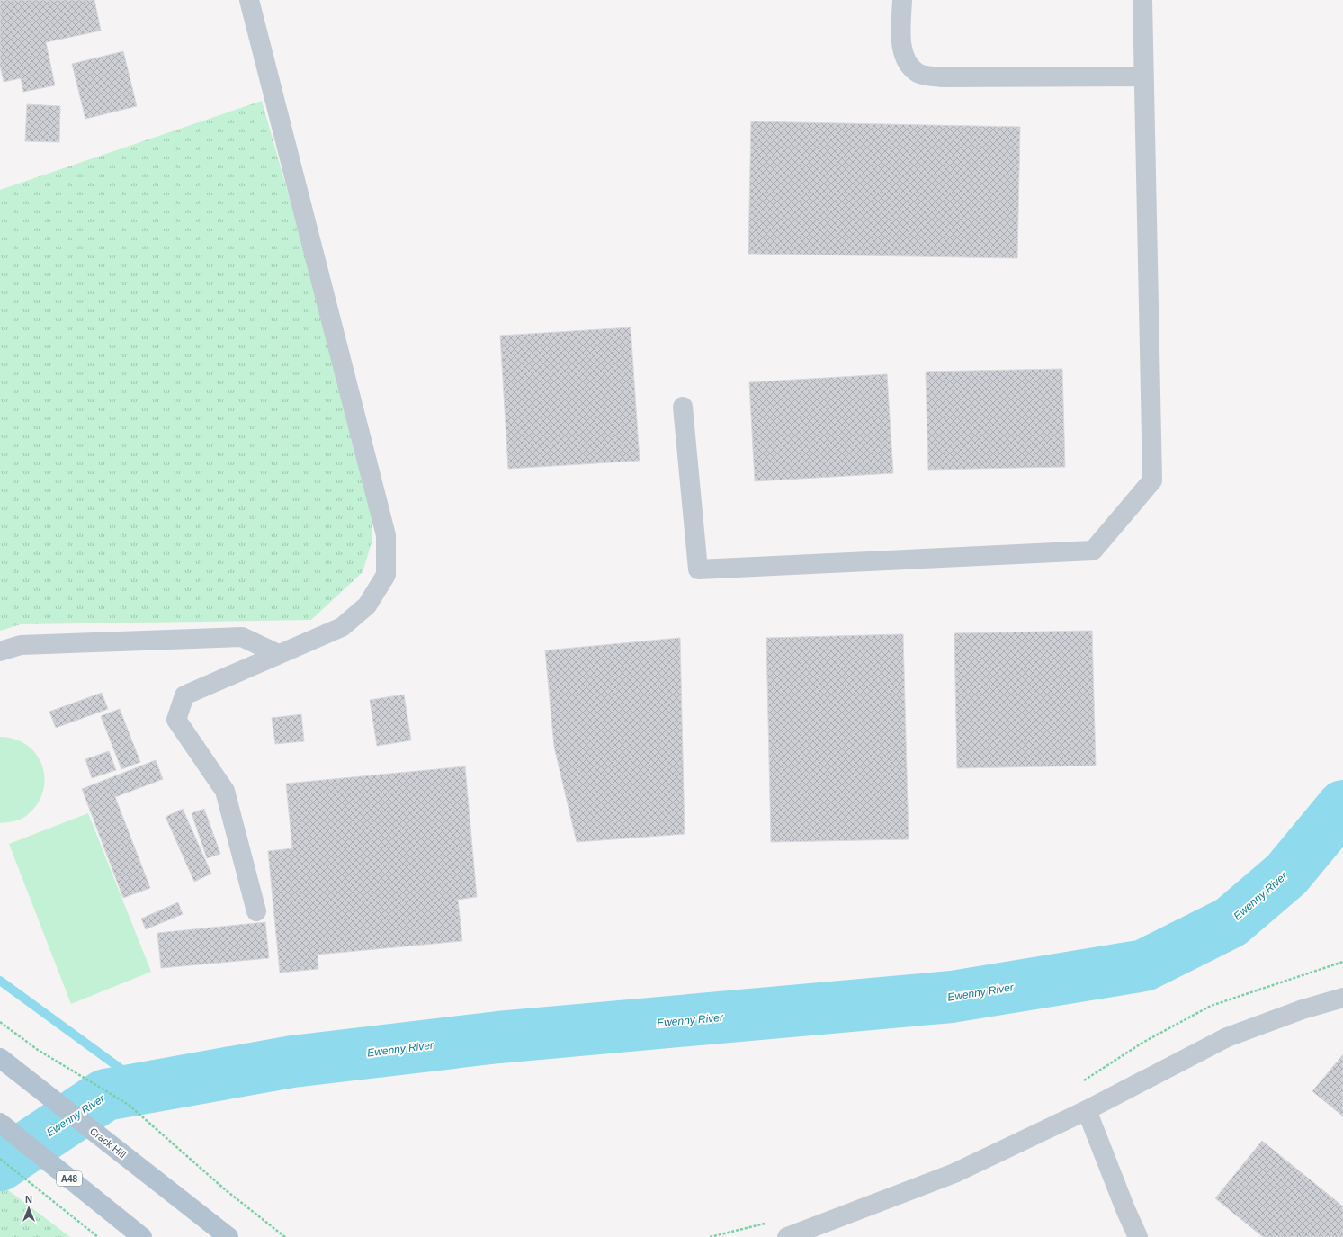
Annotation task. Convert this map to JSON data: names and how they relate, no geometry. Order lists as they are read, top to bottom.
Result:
{
  "streets": {
    "main road": ["Crack Hill", "A48"]
  },
  "water": ["Ewenny River"],
  "north": "top"
}
